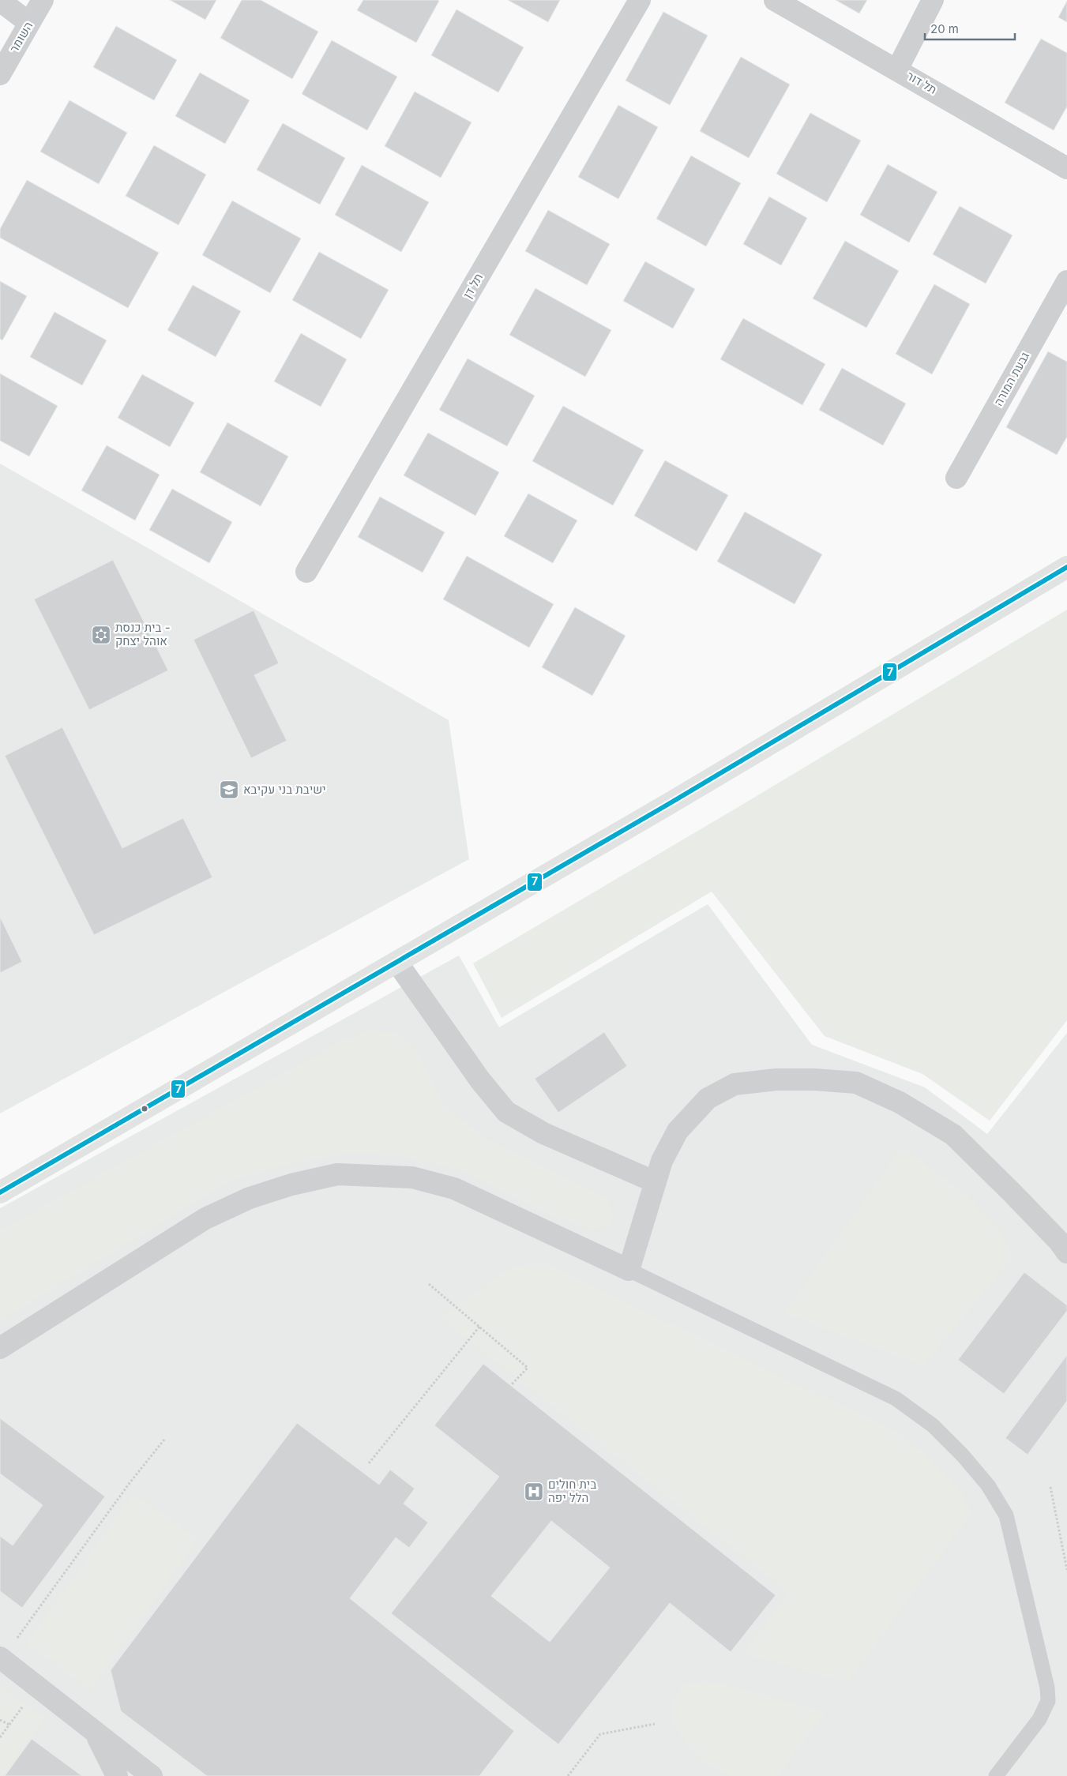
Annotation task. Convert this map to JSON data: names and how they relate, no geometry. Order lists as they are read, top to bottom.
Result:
{
  "streets": {
    "street": [
      "השומר",
      "תל דור",
      "תל דן",
      "גבעת המורה"
    ]
  },
  "places": {
    "synagogue": ["בית כנסת - אוהל יצחק"],
    "school or university": ["ישיבת בני עקיבא"],
    "hospital": ["בית חולים הלל יפה"]
  },
  "lines": ["transit line 7"],
  "scale_bar": "20 m"
}
